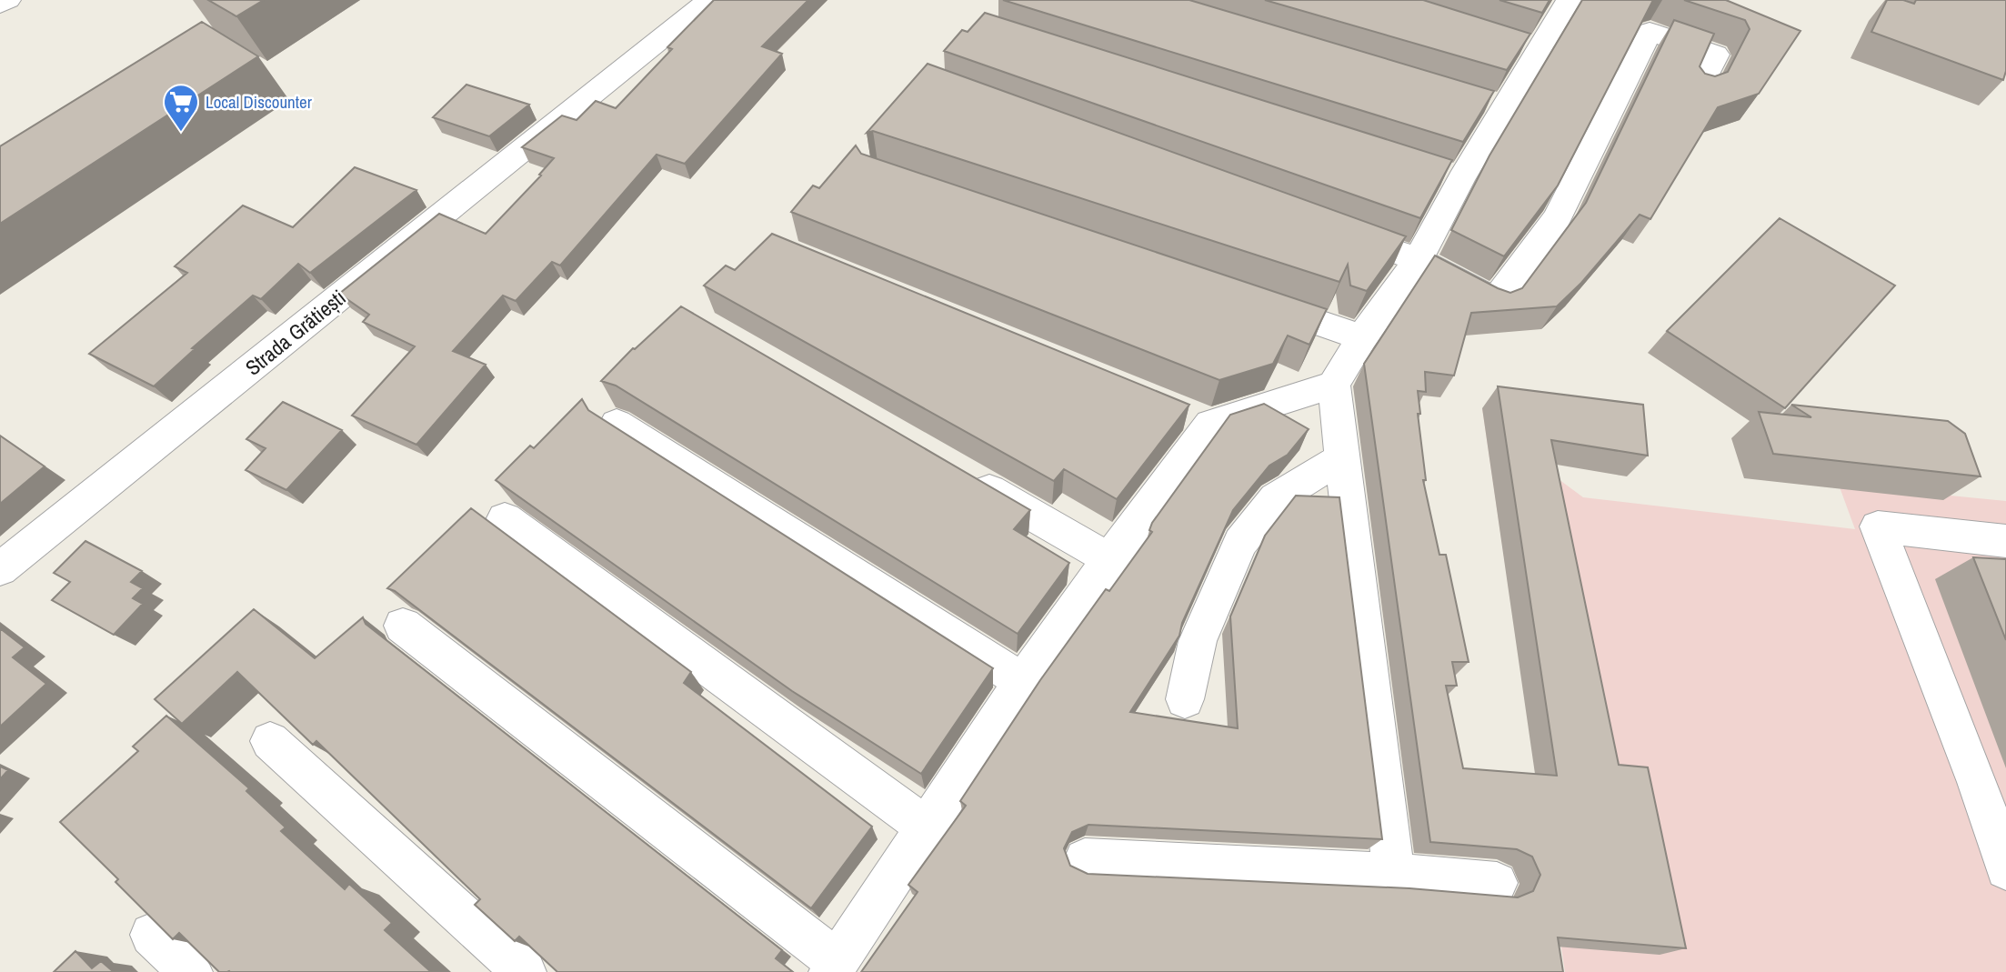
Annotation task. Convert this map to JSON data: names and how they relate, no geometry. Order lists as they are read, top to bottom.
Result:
{
  "streets": {
    "street": ["Strada Grătiești"]
  },
  "places": {
    "supermarket": ["Local Discounter"]
  }
}
